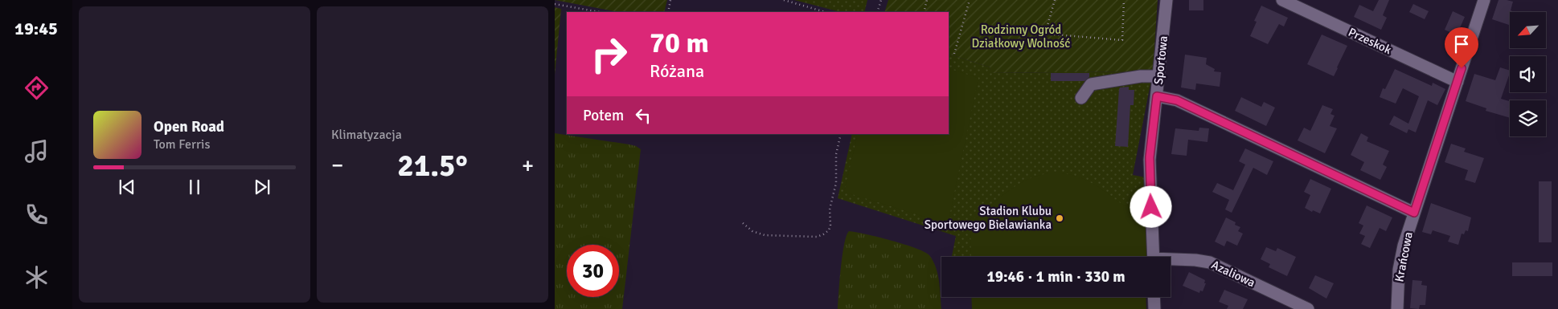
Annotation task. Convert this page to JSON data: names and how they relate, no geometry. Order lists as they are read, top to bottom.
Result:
{
  "streets": {
    "street": [
      "Przeskok",
      "Sportowa",
      "Krańcowa",
      "Azaliowa"
    ]
  },
  "crossings": [
    ["Przeskok", "Krańcowa"]
  ],
  "parks": ["Rodzinny Ogród Działkowy Wolność"],
  "places": ["Stadion Klubu Sportowego Bielawianka"],
  "north": "bottom left",
  "page": {
    "tabs": "19:45",
    "tile": "Klimatyzacja",
    "turn": ["70 m", "Różana"],
    "then": "Potem",
    "song": ["Open Road", "Tom Ferris"],
    "heat": ["−", "21.5°", "+"],
    "limit": "30",
    "trip": "19:46 · 1 min · 330 m"
  }
}
